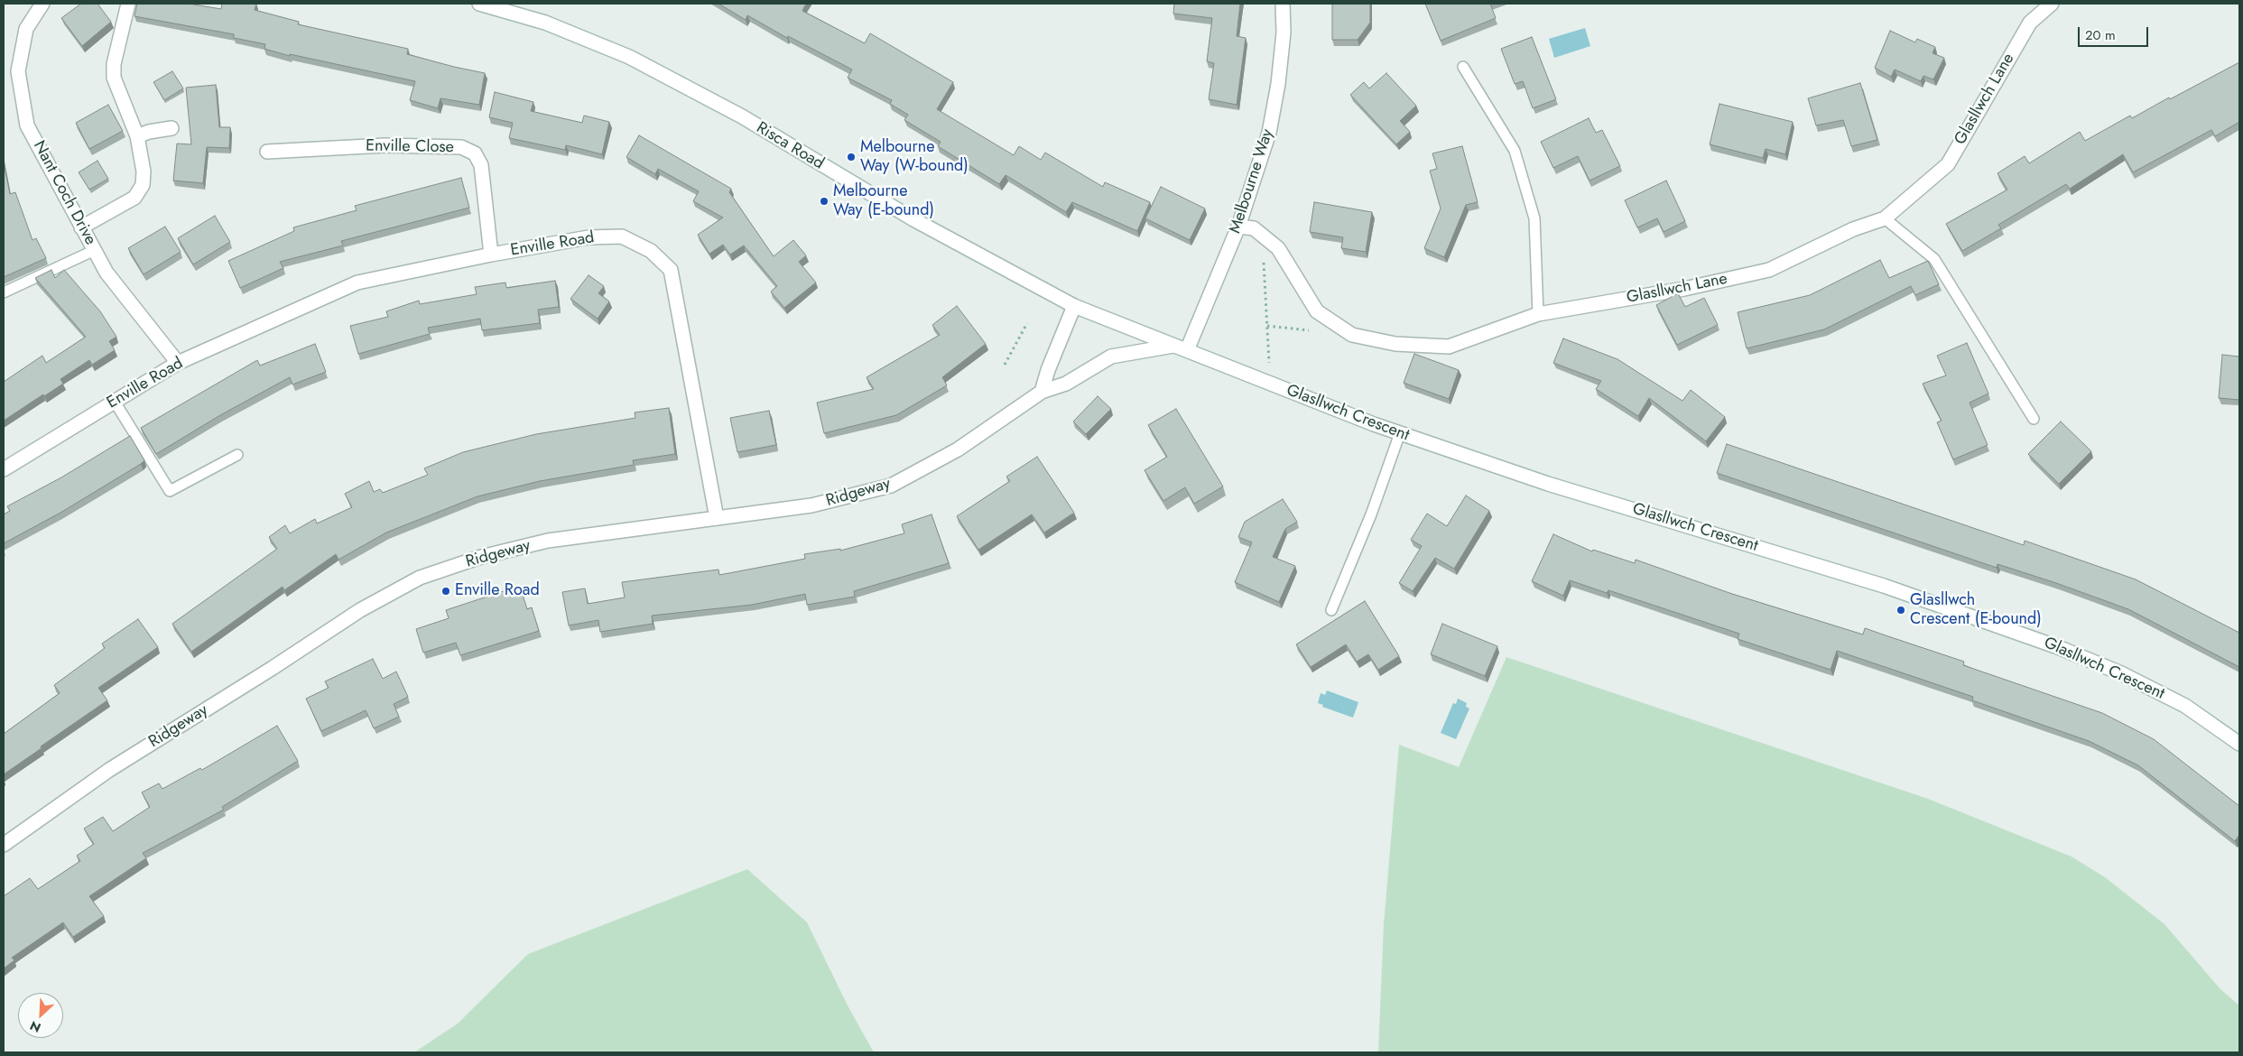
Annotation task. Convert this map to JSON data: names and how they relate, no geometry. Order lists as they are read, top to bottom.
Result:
{
  "streets": {
    "street": [
      "Glasllwch Lane",
      "Risca Road",
      "Enville Close",
      "Melbourne Way",
      "Nant Coch Drive",
      "Enville Road",
      "Glasllwch Crescent",
      "Ridgeway"
    ]
  },
  "crossings": [
    ["Glasllwch Lane", "Melbourne Way"],
    ["Risca Road", "Glasllwch Crescent"],
    ["Enville Close", "Enville Road"],
    ["Melbourne Way", "Glasllwch Crescent"],
    ["Nant Coch Drive", "Enville Road"],
    ["Enville Road", "Ridgeway"],
    ["Glasllwch Crescent", "Ridgeway"]
  ],
  "places": [
    "Melbourne Way (W-bound)",
    "Melbourne Way (E-bound)",
    "Enville Road",
    "Glasllwch Crescent (E-bound)"
  ],
  "scale_bar": "20 m",
  "north": "bottom left"
}
